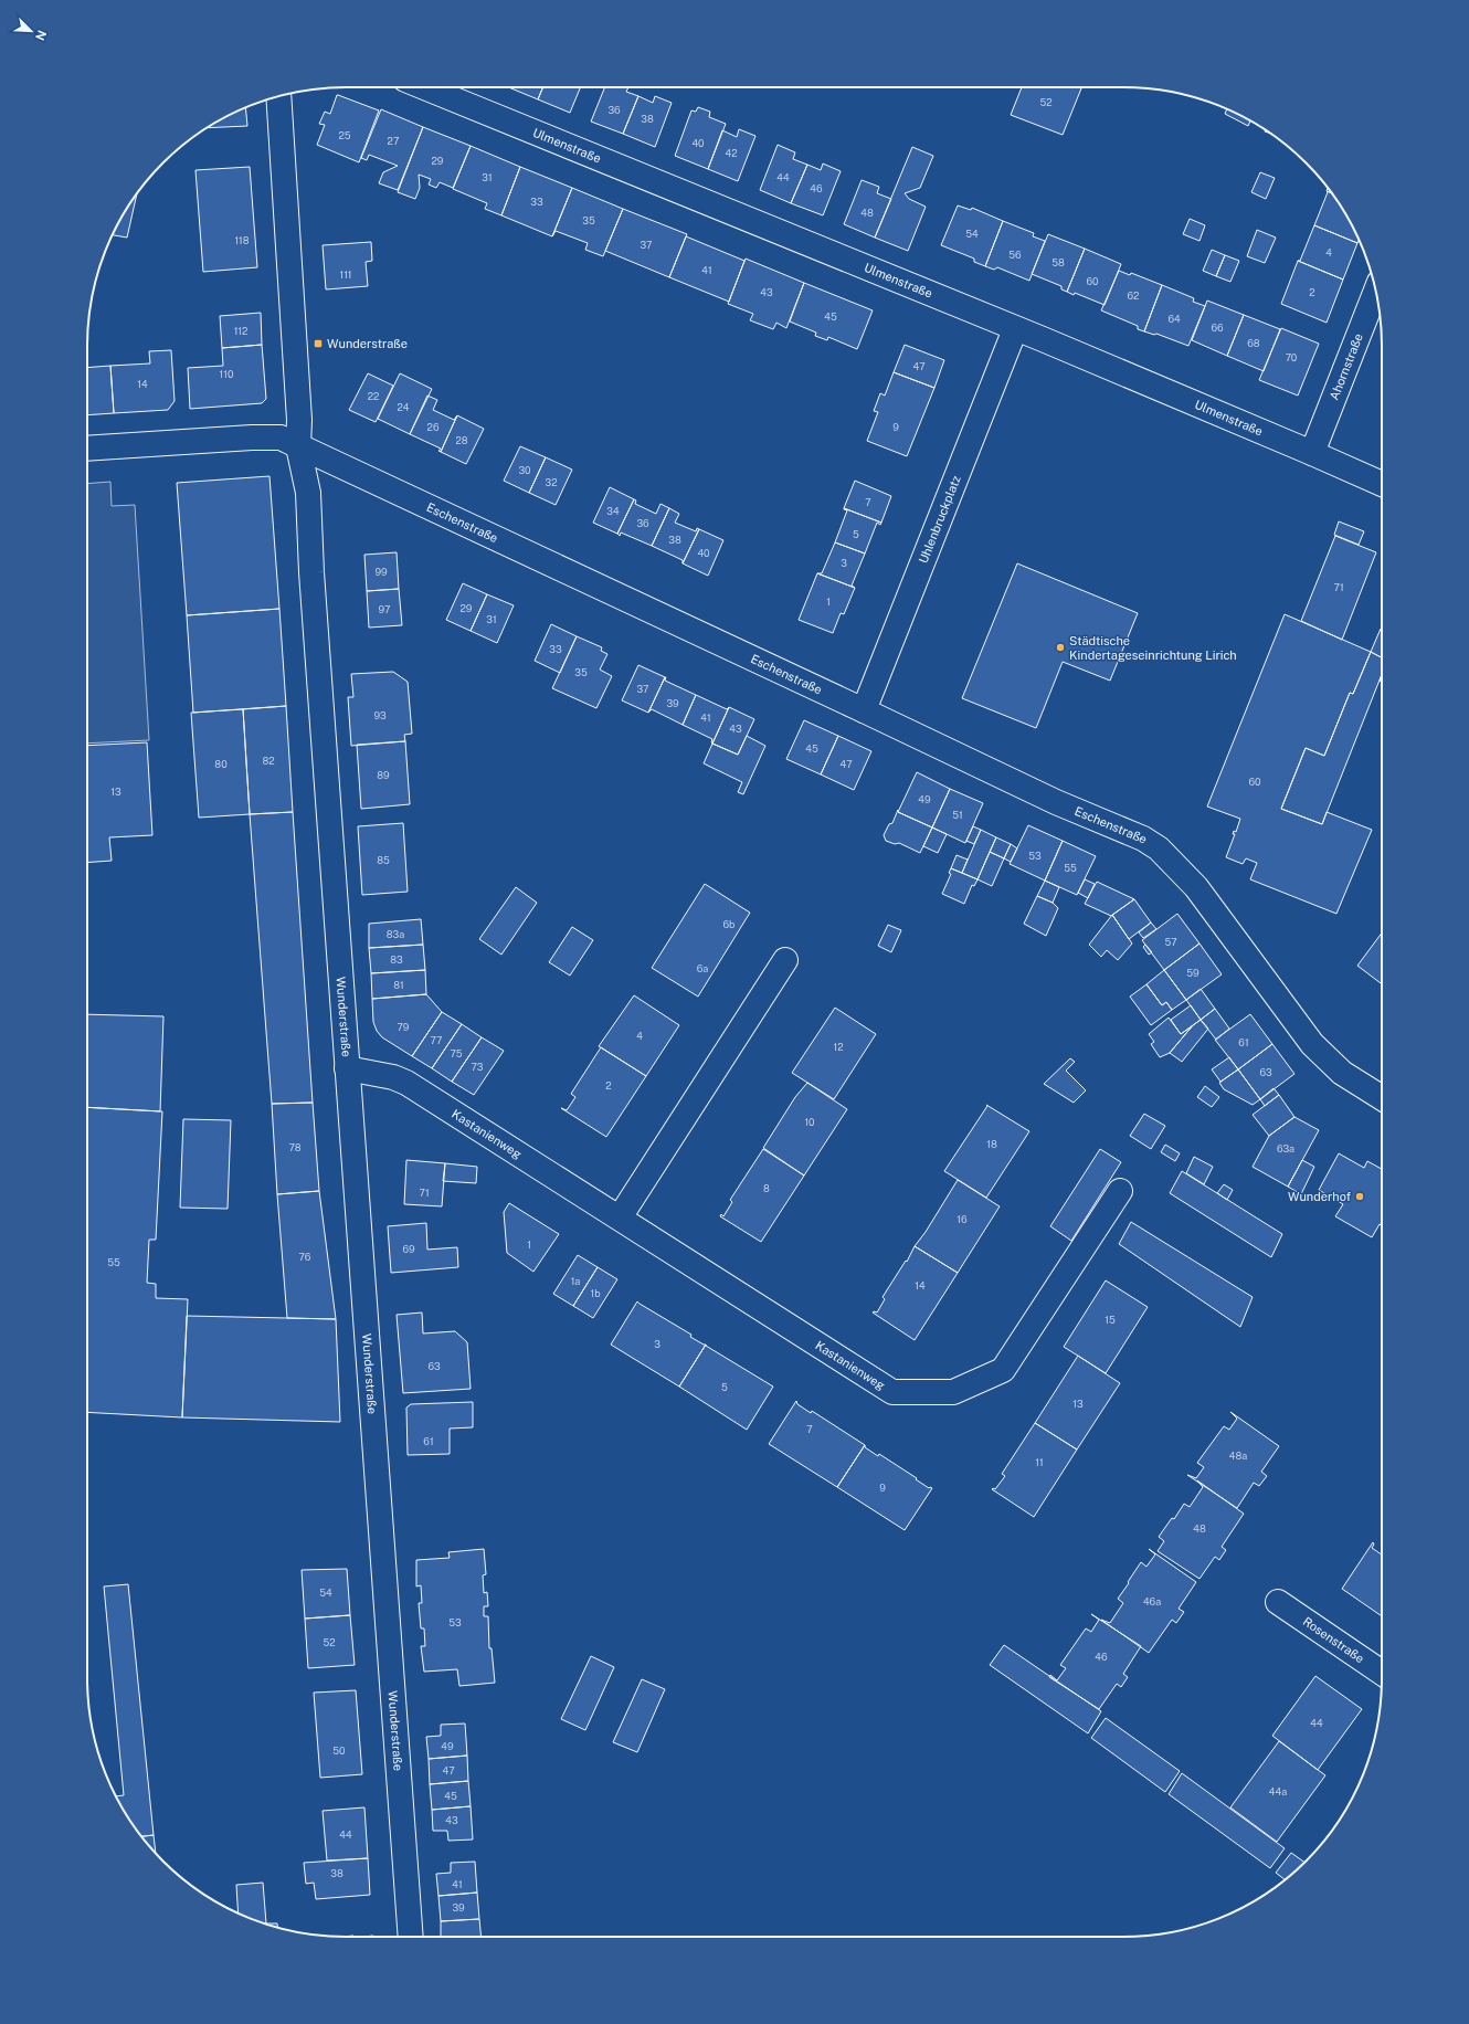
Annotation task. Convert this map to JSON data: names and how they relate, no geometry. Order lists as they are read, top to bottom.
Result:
{
  "streets": {
    "street": [
      "Ulmenstraße",
      "Ahornstraße",
      "Uhlenbruckplatz",
      "Eschenstraße",
      "Wunderstraße",
      "Kastanienweg",
      "Rosenstraße"
    ]
  },
  "crossings": [
    ["Ulmenstraße", "Ahornstraße"],
    ["Ulmenstraße", "Uhlenbruckplatz"],
    ["Uhlenbruckplatz", "Eschenstraße"],
    ["Eschenstraße", "Wunderstraße"],
    ["Wunderstraße", "Kastanienweg"]
  ],
  "places": {
    "transit": ["Wunderstraße"],
    "other": ["Städtische Kindertageseinrichtung Lirich", "Wunderhof"]
  },
  "house_numbers": [
    "52",
    "36",
    "38",
    "25",
    "27",
    "40",
    "42",
    "29",
    "31",
    "44",
    "46",
    "33",
    "48",
    "35",
    "54",
    "118",
    "37",
    "4",
    "56",
    "58",
    "41",
    "111",
    "60",
    "43",
    "2",
    "62",
    "45",
    "64",
    "66",
    "112",
    "68",
    "70",
    "47",
    "110",
    "14",
    "22",
    "24",
    "26",
    "9",
    "28",
    "30",
    "32",
    "7",
    "34",
    "36",
    "5",
    "38",
    "40",
    "3",
    "99",
    "71",
    "1",
    "29",
    "97",
    "31",
    "33",
    "35",
    "37",
    "39",
    "93",
    "41",
    "43",
    "45",
    "82",
    "80",
    "47",
    "89",
    "60",
    "13",
    "49",
    "51",
    "53",
    "85",
    "55",
    "6b",
    "83a",
    "57",
    "83",
    "6a",
    "59",
    "81",
    "79",
    "4",
    "77",
    "61",
    "12",
    "75",
    "73",
    "63",
    "2",
    "10",
    "18",
    "78",
    "63a",
    "8",
    "71",
    "16",
    "1",
    "69",
    "76",
    "55",
    "1a",
    "14",
    "1b",
    "15",
    "3",
    "63",
    "5",
    "13",
    "7",
    "61",
    "48a",
    "11",
    "9",
    "48",
    "54",
    "46a",
    "53",
    "52",
    "46",
    "44",
    "49",
    "50",
    "47",
    "44a",
    "45",
    "43",
    "44",
    "38",
    "41",
    "39"
  ],
  "north": "bottom right"
}
